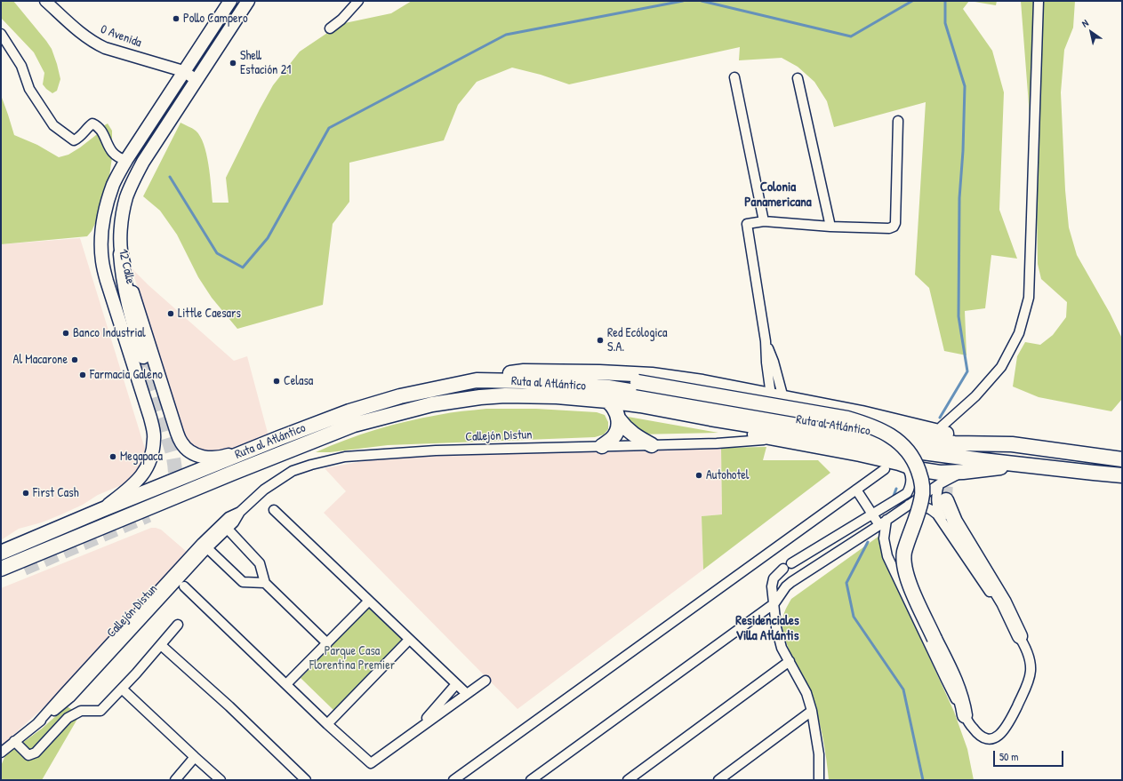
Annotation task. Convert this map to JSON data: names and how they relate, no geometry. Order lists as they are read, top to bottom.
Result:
{
  "streets": {
    "highway": ["Ruta al Atlántico"],
    "main road": ["12 Calle"],
    "street": ["0 Avenida", "Callejón Distun"]
  },
  "crossings": [
    ["0 Avenida", "12 Calle"],
    ["12 Calle", "Ruta al Atlántico"]
  ],
  "districts": ["Colonia Panamericana", "Residenciales Villa Atlántis"],
  "parks": ["Parque Casa Florentina Premier"],
  "places": [
    "Pollo Campero",
    "Shell Estación 21",
    "Little Caesars",
    "Banco Industrial",
    "Red Ecólogica S.A.",
    "Al Macarone",
    "Farmacia Galeno",
    "Celasa",
    "Megapaca",
    "Autohotel",
    "First Cash"
  ],
  "scale_bar": "50 m",
  "north": "top left"
}
